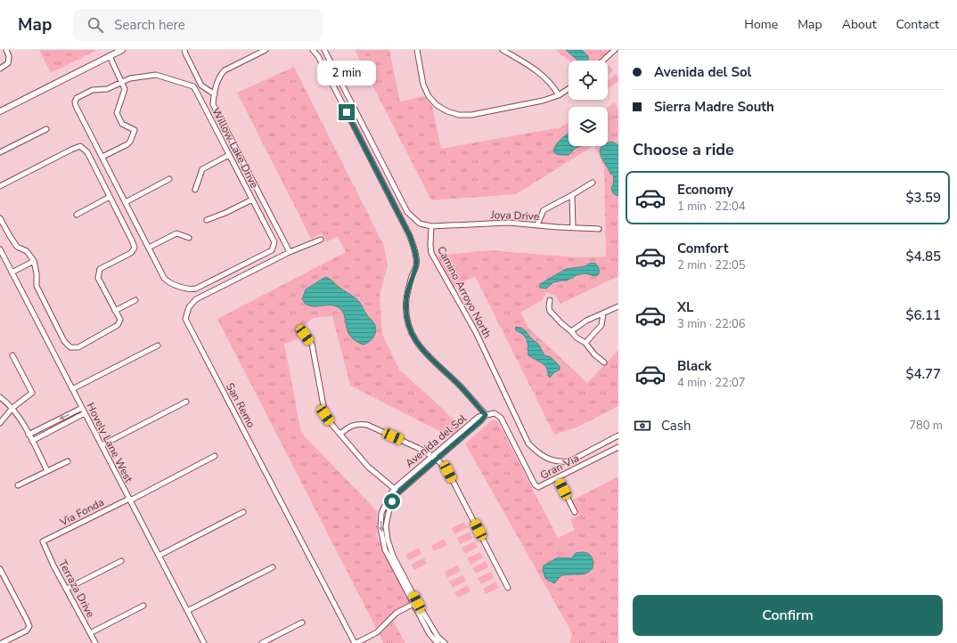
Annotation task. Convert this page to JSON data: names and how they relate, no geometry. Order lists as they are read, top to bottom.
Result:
{
  "streets": {
    "street": [
      "Willow Lake Drive",
      "Joya Drive",
      "Camino Arroyo North",
      "San Remo",
      "Avenida del Sol",
      "Hovely Lane West",
      "Gran Via",
      "Via Fonda",
      "Terraza Drive"
    ]
  },
  "crossings": [
    ["Joya Drive", "Camino Arroyo North"],
    ["Avenida del Sol", "Gran Via"],
    ["Hovely Lane West", "Via Fonda"],
    ["Via Fonda", "Terraza Drive"]
  ],
  "page": {
    "header": "Map",
    "search": "Search here",
    "nav": [
      "Home",
      "Map",
      "About",
      "Contact"
    ],
    "banner": ["Avenida del Sol", "Sierra Madre South"],
    "bubble": "2 min",
    "heading": "Choose a ride",
    "list": [
      {
        "name": "Economy",
        "note": "1 min · 22:04",
        "value": "$3.59"
      },
      {
        "name": "Comfort",
        "note": "2 min · 22:05",
        "value": "$4.85"
      },
      {
        "name": "XL",
        "note": "3 min · 22:06",
        "value": "$6.11"
      },
      {
        "name": "Black",
        "note": "4 min · 22:07",
        "value": "$4.77"
      }
    ],
    "pay": ["Cash", "780 m"],
    "buttons": "Confirm"
  }
}
